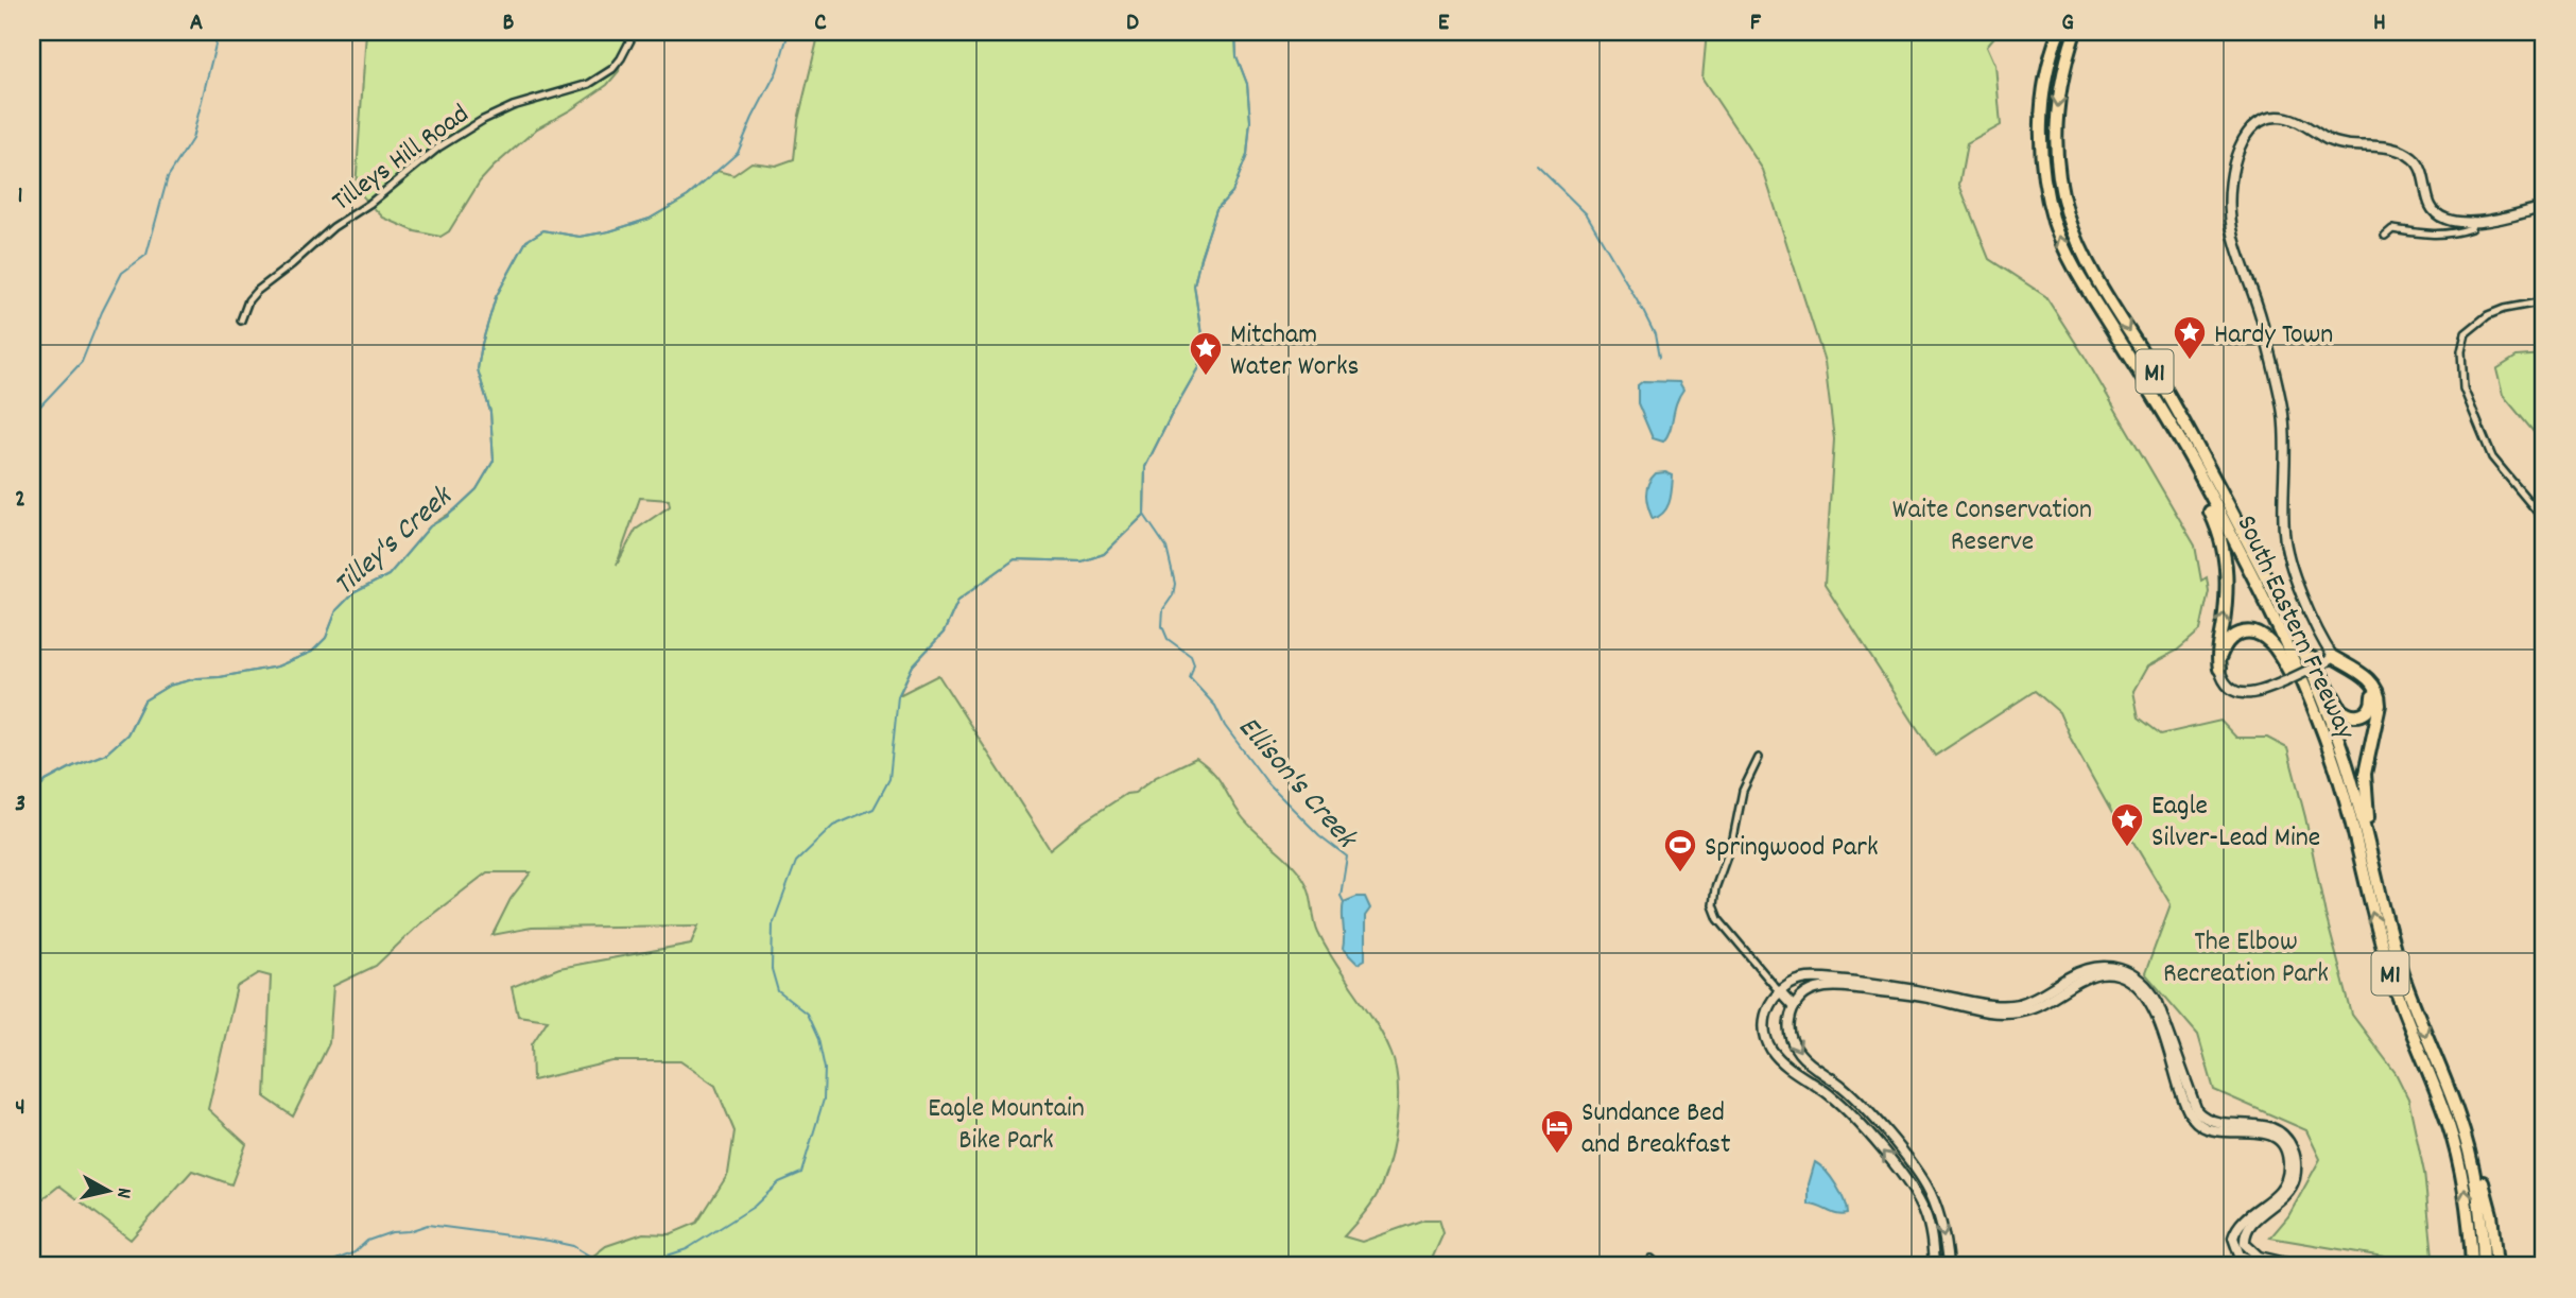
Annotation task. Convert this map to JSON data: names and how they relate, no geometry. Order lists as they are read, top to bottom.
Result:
{
  "streets": {
    "highway": ["M1", "South Eastern Freeway"],
    "street": ["Tilleys Hill Road"]
  },
  "water": ["Tilley's Creek", "Ellison's Creek"],
  "parks": ["Waite Conservation Reserve", "The Elbow Recreation Park", "Eagle Mountain Bike Park"],
  "places": {
    "place": ["Hardy Town", "Mitcham Water Works", "Eagle Silver-Lead Mine"],
    "sports": ["Springwood Park"],
    "hotel": ["Sundance Bed and Breakfast"]
  },
  "north": "right",
  "grid": {
    "columns": [
      "A",
      "B",
      "C",
      "D",
      "E",
      "F",
      "G",
      "H"
    ],
    "rows": [
      "1",
      "2",
      "3",
      "4"
    ]
  }
}
